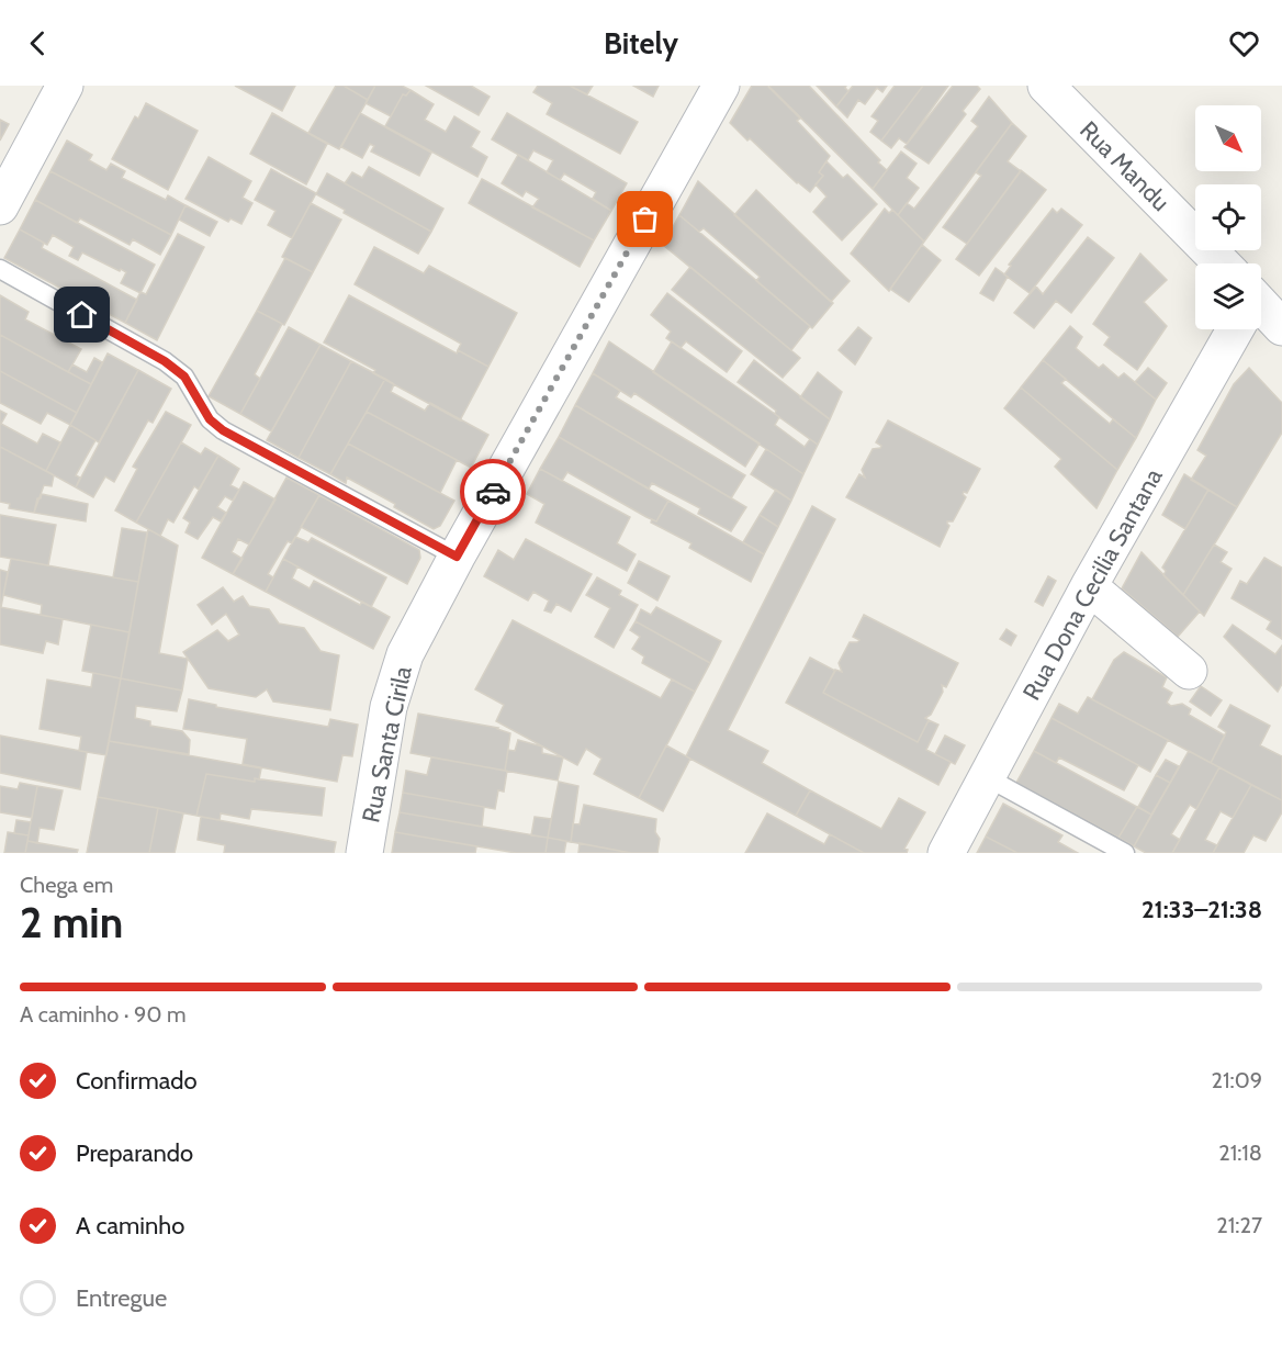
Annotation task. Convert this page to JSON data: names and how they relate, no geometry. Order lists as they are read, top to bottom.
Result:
{
  "streets": {
    "street": ["Rua Mandu", "Rua Dona Cecilia Santana", "Rua Santa Cirila"]
  },
  "north": "bottom right",
  "page": {
    "header": "Bitely",
    "heading": ["2 min", "Chega em", "21:33–21:38"],
    "bar": "A caminho · 90 m",
    "list": [
      ["Confirmado", "21:09"],
      ["Preparando", "21:18"],
      ["A caminho", "21:27"],
      "Entregue"
    ]
  }
}
